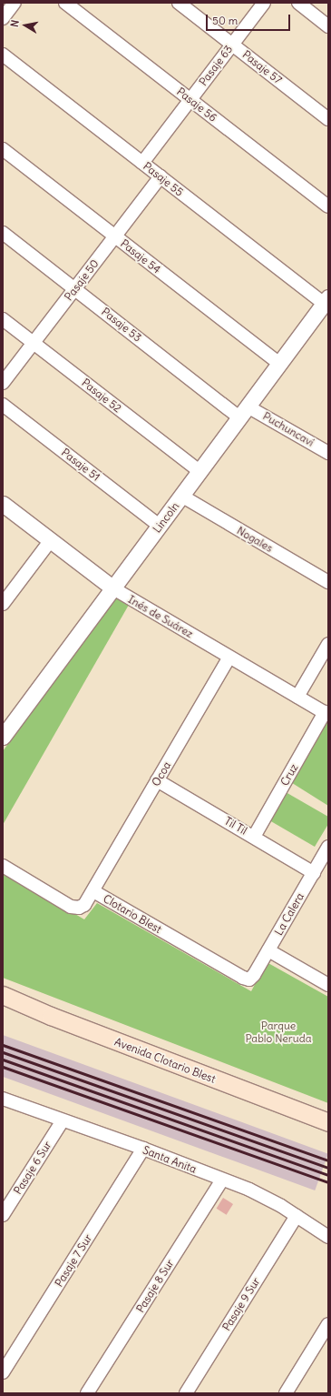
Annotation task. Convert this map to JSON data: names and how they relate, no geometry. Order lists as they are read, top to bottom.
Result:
{
  "streets": {
    "main road": ["Avenida Clotario Blest"],
    "street": [
      "Pasaje 63",
      "Pasaje 57",
      "Pasaje 56",
      "Pasaje 55",
      "Pasaje 54",
      "Pasaje 50",
      "Pasaje 53",
      "Pasaje 52",
      "Puchuncaví",
      "Pasaje 51",
      "Lincoln",
      "Nogales",
      "Inés de Suárez",
      "Ocoa",
      "Cruz",
      "Til Til",
      "Clotario Blest",
      "La Calera",
      "Santa Anita",
      "Pasaje 6 Sur",
      "Pasaje 7 Sur",
      "Pasaje 8 Sur",
      "Pasaje 9 Sur"
    ]
  },
  "crossings": [
    ["Pasaje 63", "Pasaje 57"],
    ["Pasaje 63", "Pasaje 56"],
    ["Pasaje 63", "Pasaje 55"],
    ["Pasaje 55", "Pasaje 50"],
    ["Pasaje 55", "Lincoln"],
    ["Pasaje 54", "Pasaje 50"],
    ["Pasaje 54", "Lincoln"],
    ["Pasaje 50", "Pasaje 53"],
    ["Pasaje 50", "Pasaje 52"],
    ["Pasaje 53", "Puchuncaví"],
    ["Pasaje 53", "Lincoln"],
    ["Pasaje 52", "Lincoln"],
    ["Puchuncaví", "Lincoln"],
    ["Pasaje 51", "Lincoln"],
    ["Lincoln", "Nogales"],
    ["Lincoln", "Inés de Suárez"],
    ["Inés de Suárez", "Ocoa"],
    ["Inés de Suárez", "Cruz"],
    ["Ocoa", "Til Til"],
    ["Ocoa", "Clotario Blest"],
    ["Cruz", "Til Til"],
    ["Til Til", "La Calera"],
    ["Clotario Blest", "La Calera"],
    ["Santa Anita", "Pasaje 6 Sur"],
    ["Santa Anita", "Pasaje 7 Sur"],
    ["Santa Anita", "Pasaje 8 Sur"],
    ["Santa Anita", "Pasaje 9 Sur"]
  ],
  "parks": ["Parque Pablo Neruda"],
  "scale_bar": "50 m",
  "north": "left"
}
